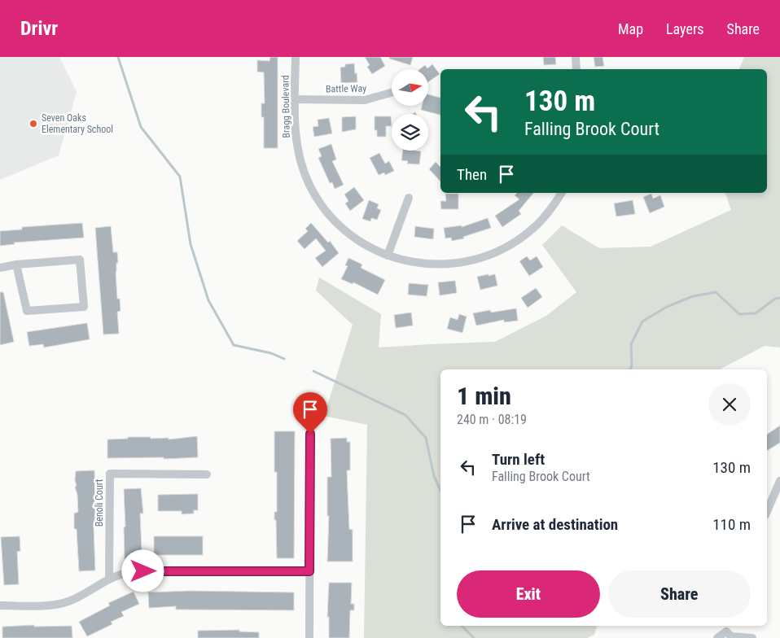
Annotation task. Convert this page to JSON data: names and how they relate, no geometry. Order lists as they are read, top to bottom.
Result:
{
  "streets": {
    "street": ["Battle Way", "Bragg Boulevard", "Benoli Court"]
  },
  "crossings": [
    ["Battle Way", "Bragg Boulevard"]
  ],
  "places": ["Seven Oaks Elementary School"],
  "north": "right",
  "page": {
    "header": "Drivr",
    "nav": ["Map", "Layers", "Share"],
    "turn": ["130 m", "Falling Brook Court"],
    "then": "Then",
    "heading": ["1 min", "240 m · 08:19"],
    "list": [
      {
        "name": "Turn left",
        "note": "Falling Brook Court",
        "value": "130 m"
      },
      {
        "name": "Arrive at destination",
        "value": "110 m"
      }
    ],
    "buttons": ["Exit", "Share"]
  }
}
